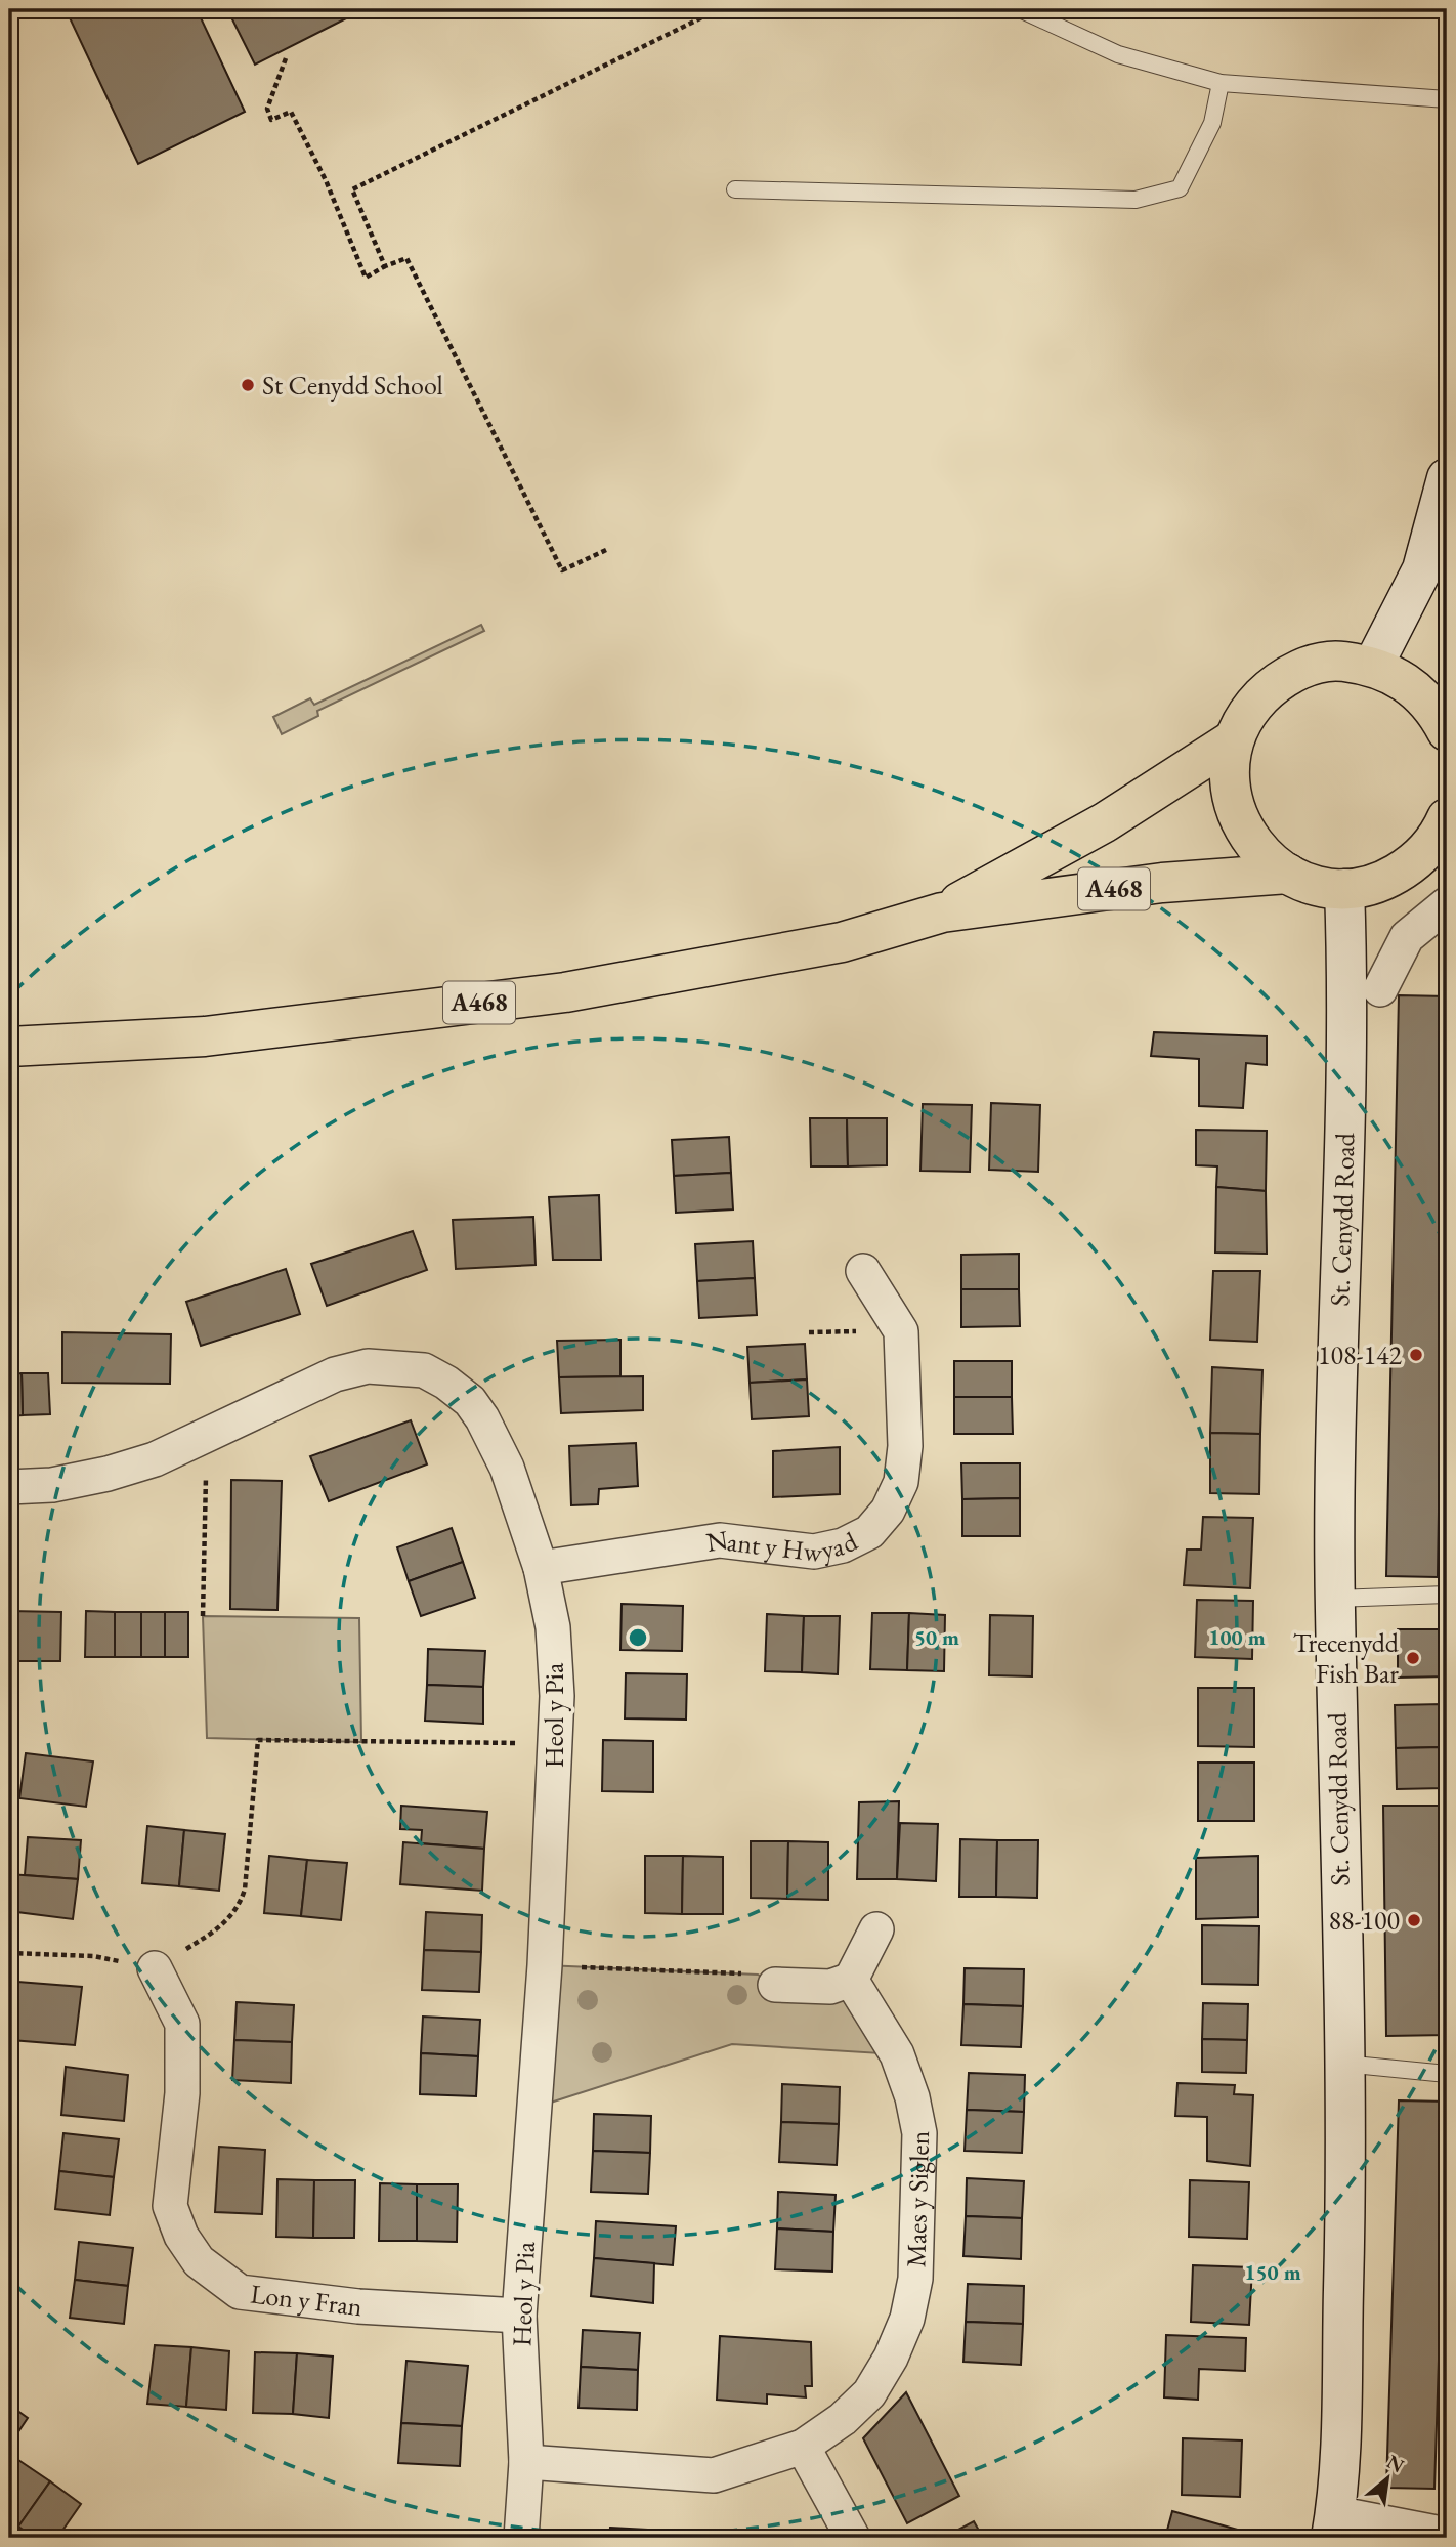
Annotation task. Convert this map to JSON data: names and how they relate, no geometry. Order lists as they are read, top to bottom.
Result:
{
  "streets": {
    "main road": ["A468", "St. Cenydd Road"],
    "street": [
      "Nant y Hwyad",
      "Heol y Pia",
      "Maes y Siglen",
      "Lon y Fran"
    ]
  },
  "crossings": [
    ["Nant y Hwyad", "Heol y Pia"],
    ["Heol y Pia", "Maes y Siglen"],
    ["Heol y Pia", "Lon y Fran"]
  ],
  "places": [
    "St Cenydd School",
    "108-142",
    "Trecenydd Fish Bar",
    "88-100"
  ],
  "north": "top right",
  "rings": ["50 m", "100 m", "150 m"]
}
